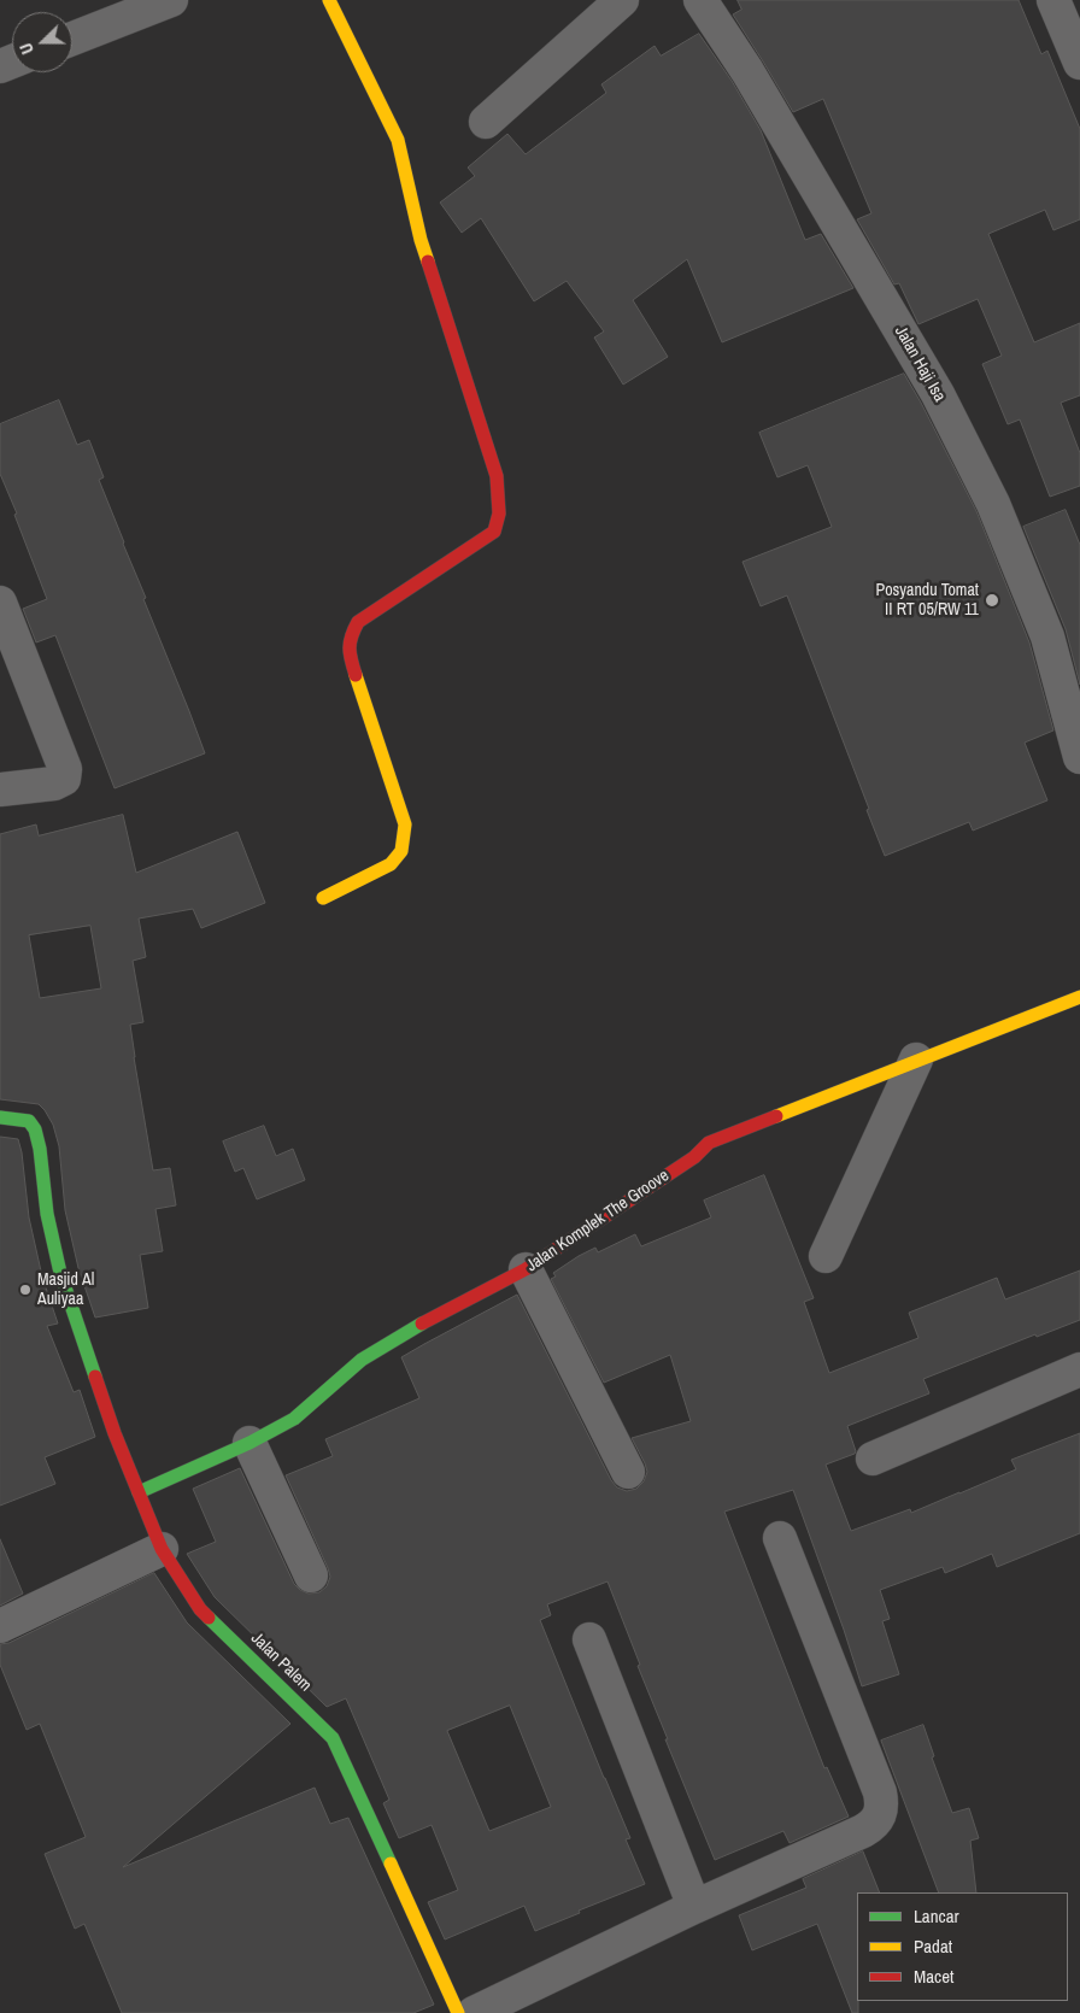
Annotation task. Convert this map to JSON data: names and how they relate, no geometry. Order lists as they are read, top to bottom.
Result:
{
  "streets": {
    "street": ["Jalan Haji Isa", "Jalan Komplek The Groove", "Jalan Palem"]
  },
  "crossings": [
    ["Jalan Komplek The Groove", "Jalan Palem"]
  ],
  "places": ["Posyandu Tomat II RT 05/RW 11", "Masjid Al Auliyaa"],
  "legend": ["Lancar", "Padat", "Macet"],
  "north": "left"
}
